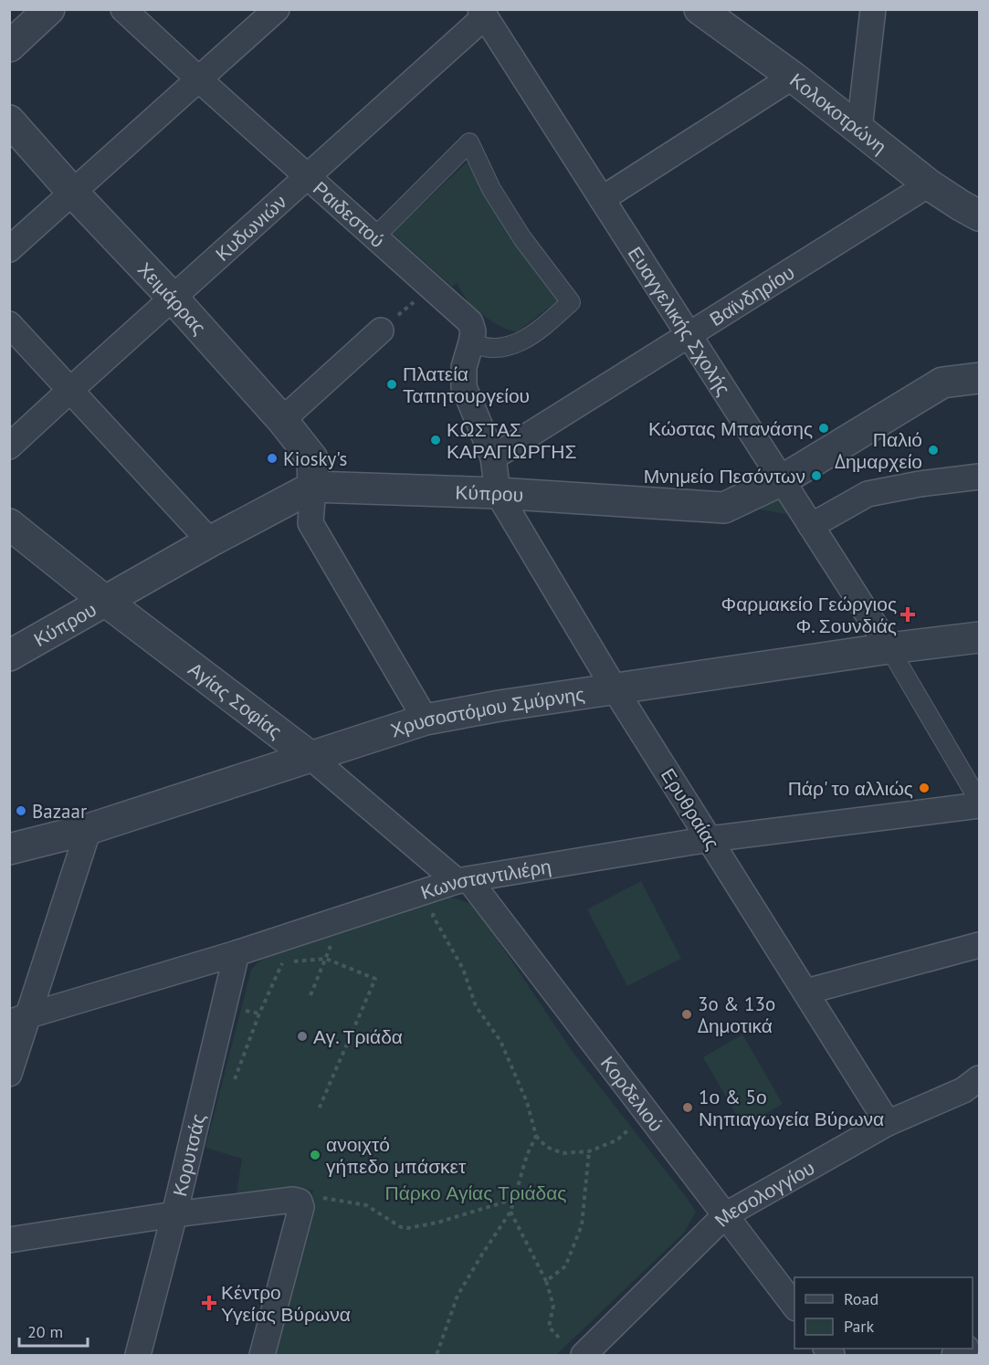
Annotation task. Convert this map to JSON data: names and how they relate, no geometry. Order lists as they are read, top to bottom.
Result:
{
  "streets": {
    "street": [
      "Κολοκοτρώνη",
      "Ραιδεστού",
      "Κυδωνιών",
      "Βαϊνδηρίου",
      "Χειμάρρας",
      "Ευαγγελικής Σχολής",
      "Κύπρου",
      "Αγίας Σοφίας",
      "Χρυσοστόμου Σμύρνης",
      "Ερυθραίας",
      "Κωνσταντιλιέρη",
      "Κορδελιού",
      "Κορυτσάς",
      "Μεσολογγίου"
    ]
  },
  "crossings": [
    ["Κολοκοτρώνη", "Βαϊνδηρίου"],
    ["Ραιδεστού", "Κυδωνιών"],
    ["Ραιδεστού", "Βαϊνδηρίου"],
    ["Κυδωνιών", "Χειμάρρας"],
    ["Κυδωνιών", "Ευαγγελικής Σχολής"],
    ["Βαϊνδηρίου", "Ευαγγελικής Σχολής"],
    ["Χειμάρρας", "Κύπρου"],
    ["Ευαγγελικής Σχολής", "Κύπρου"],
    ["Ευαγγελικής Σχολής", "Χρυσοστόμου Σμύρνης"],
    ["Κύπρου", "Αγίας Σοφίας"],
    ["Κύπρου", "Ερυθραίας"],
    ["Αγίας Σοφίας", "Χρυσοστόμου Σμύρνης"],
    ["Αγίας Σοφίας", "Κωνσταντιλιέρη"],
    ["Αγίας Σοφίας", "Κορδελιού"],
    ["Χρυσοστόμου Σμύρνης", "Ερυθραίας"],
    ["Ερυθραίας", "Κωνσταντιλιέρη"],
    ["Ερυθραίας", "Μεσολογγίου"],
    ["Κωνσταντιλιέρη", "Κορδελιού"],
    ["Κωνσταντιλιέρη", "Κορυτσάς"],
    ["Κορδελιού", "Μεσολογγίου"]
  ],
  "parks": ["Πάρκο Αγίας Τριάδας"],
  "places": {
    "other": [
      "Πλατεία Ταπητουργείου",
      "Κώστας Μπανάσης",
      "ΚΩΣΤΑΣ ΚΑΡΑΓΙΩΡΓΗΣ",
      "Παλιό Δημαρχείο",
      "Kiosky's",
      "Μνημείο Πεσόντων",
      "Πάρ' το αλλιώς",
      "Bazaar",
      "3o & 13o Δημοτικά",
      "Αγ. Τριάδα",
      "1ο & 5ο Νηπιαγωγεία Βύρωνα",
      "ανοιχτό γήπεδο μπάσκετ"
    ],
    "health": ["Φαρμακείο Γεώργιος Φ. Σουνδιάς", "Κέντρο Υγείας Βύρωνα"]
  },
  "legend": ["Road", "Park"],
  "scale_bar": "20 m"
}
